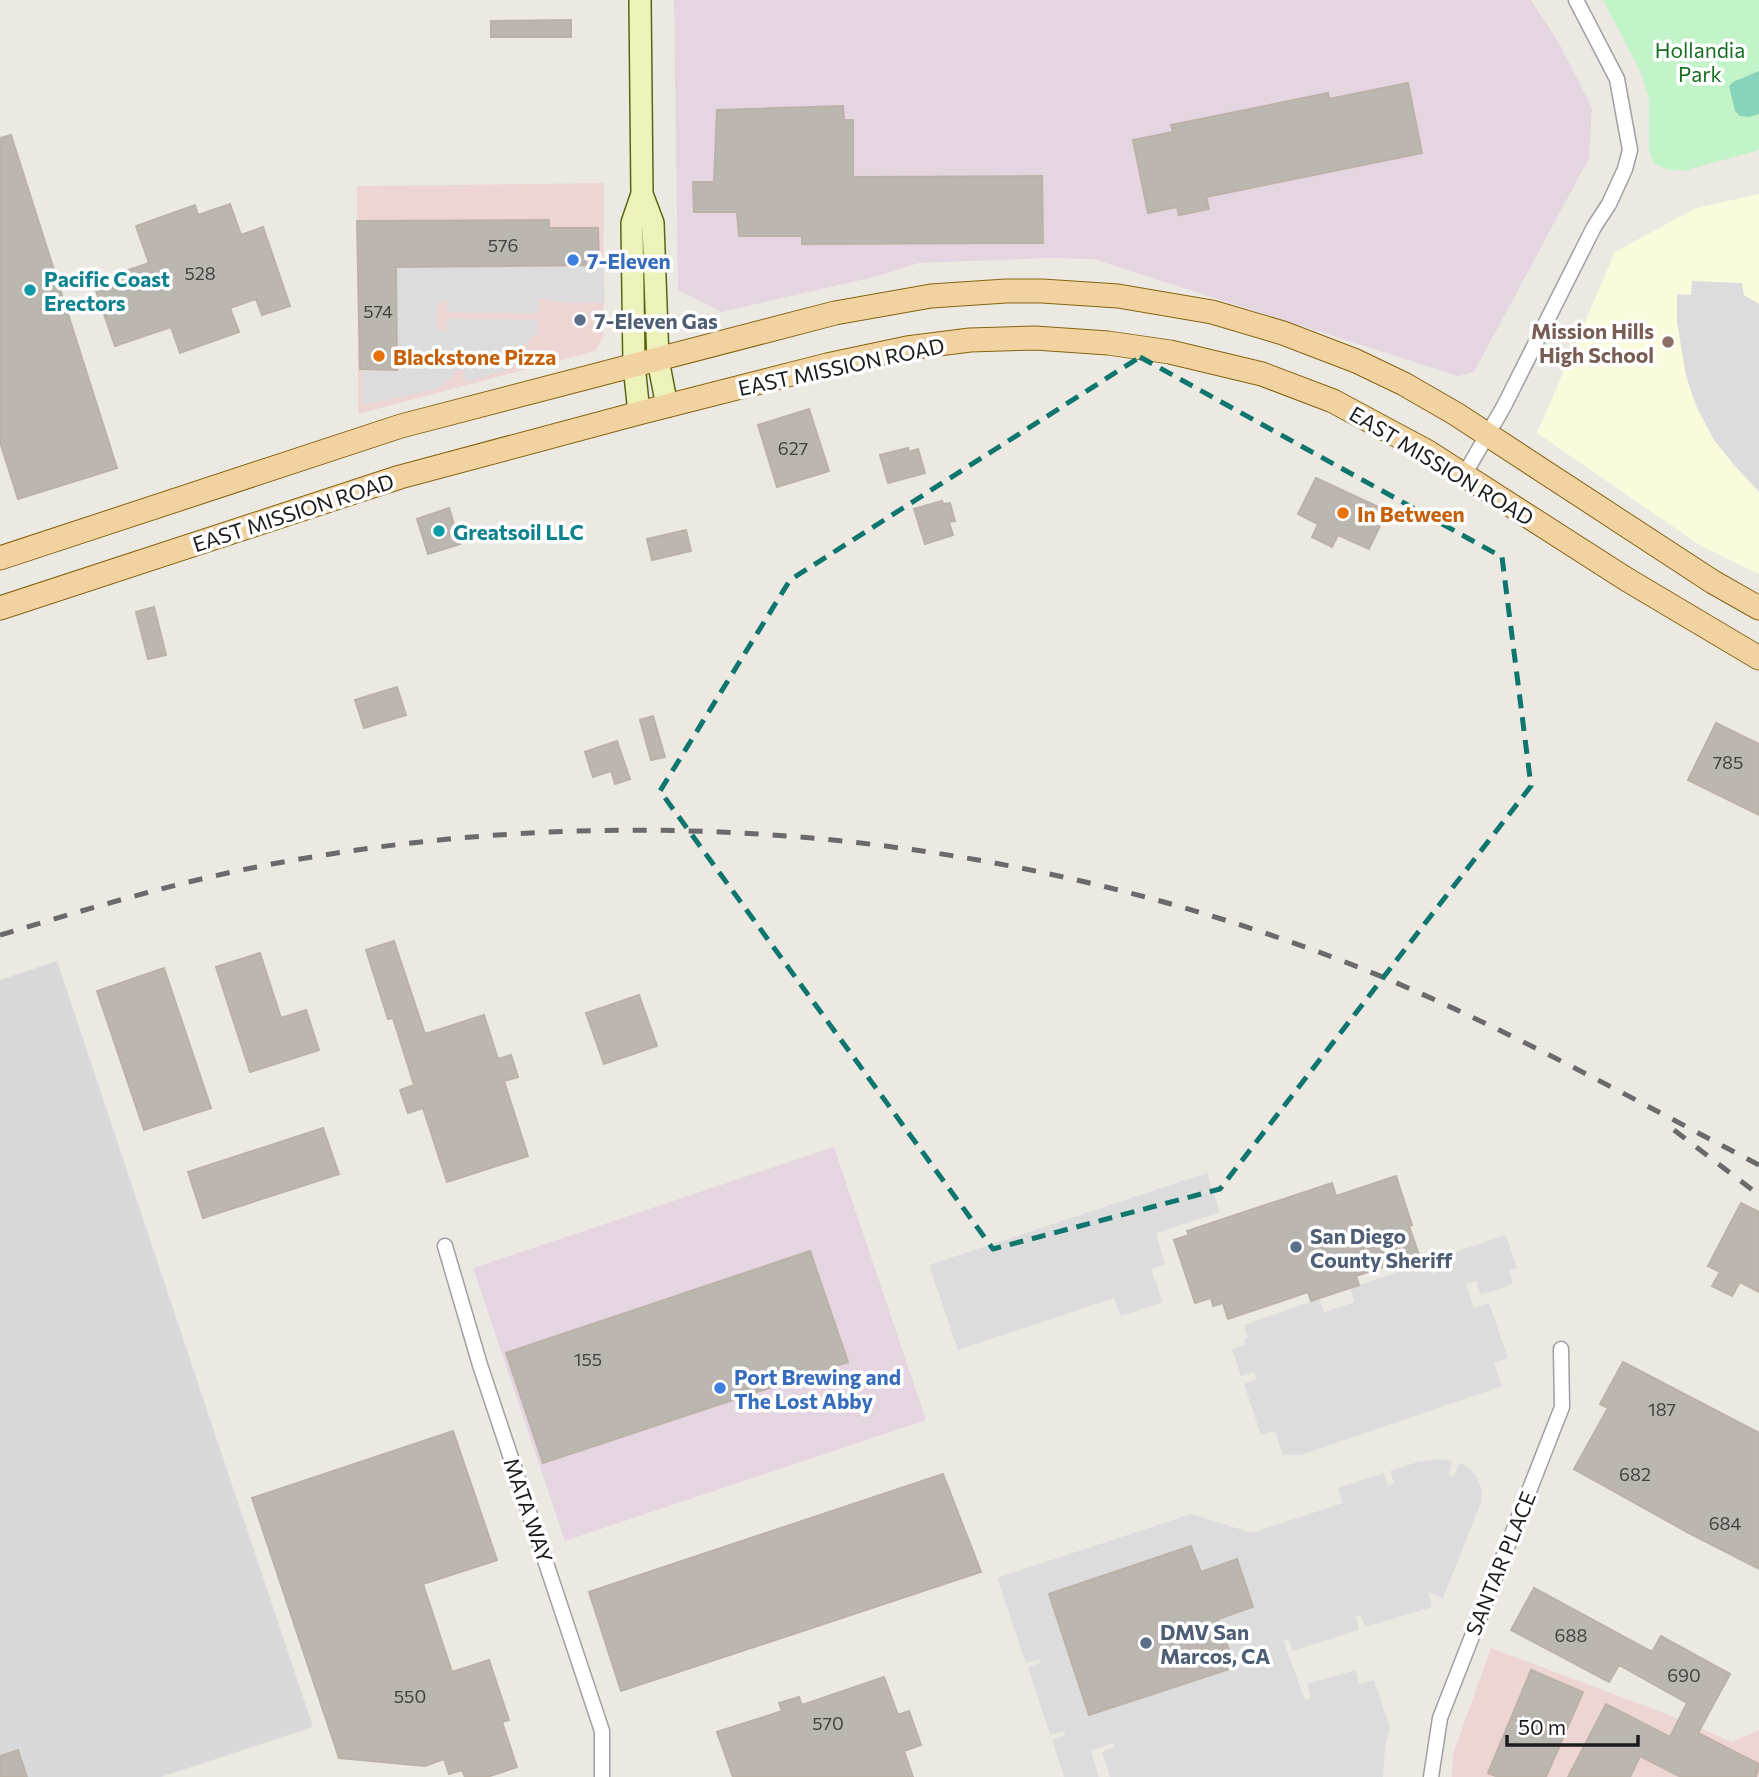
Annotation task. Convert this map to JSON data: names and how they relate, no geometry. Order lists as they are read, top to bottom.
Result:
{
  "streets": {
    "main road": ["EAST MISSION ROAD"],
    "street": ["MATA WAY", "SANTAR PLACE"]
  },
  "parks": ["Hollandia Park"],
  "places": [
    "7-Eleven",
    "Pacific Coast Erectors",
    "7-Eleven Gas",
    "Mission Hills High School",
    "Blackstone Pizza",
    "In Between",
    "Greatsoil LLC",
    "San Diego County Sheriff",
    "Port Brewing and The Lost Abby",
    "DMV San Marcos, CA"
  ],
  "house_numbers": [
    "576",
    "528",
    "574",
    "627",
    "785",
    "155",
    "187",
    "682",
    "684",
    "688",
    "690",
    "550",
    "570"
  ],
  "scale_bar": "50 m"
}
